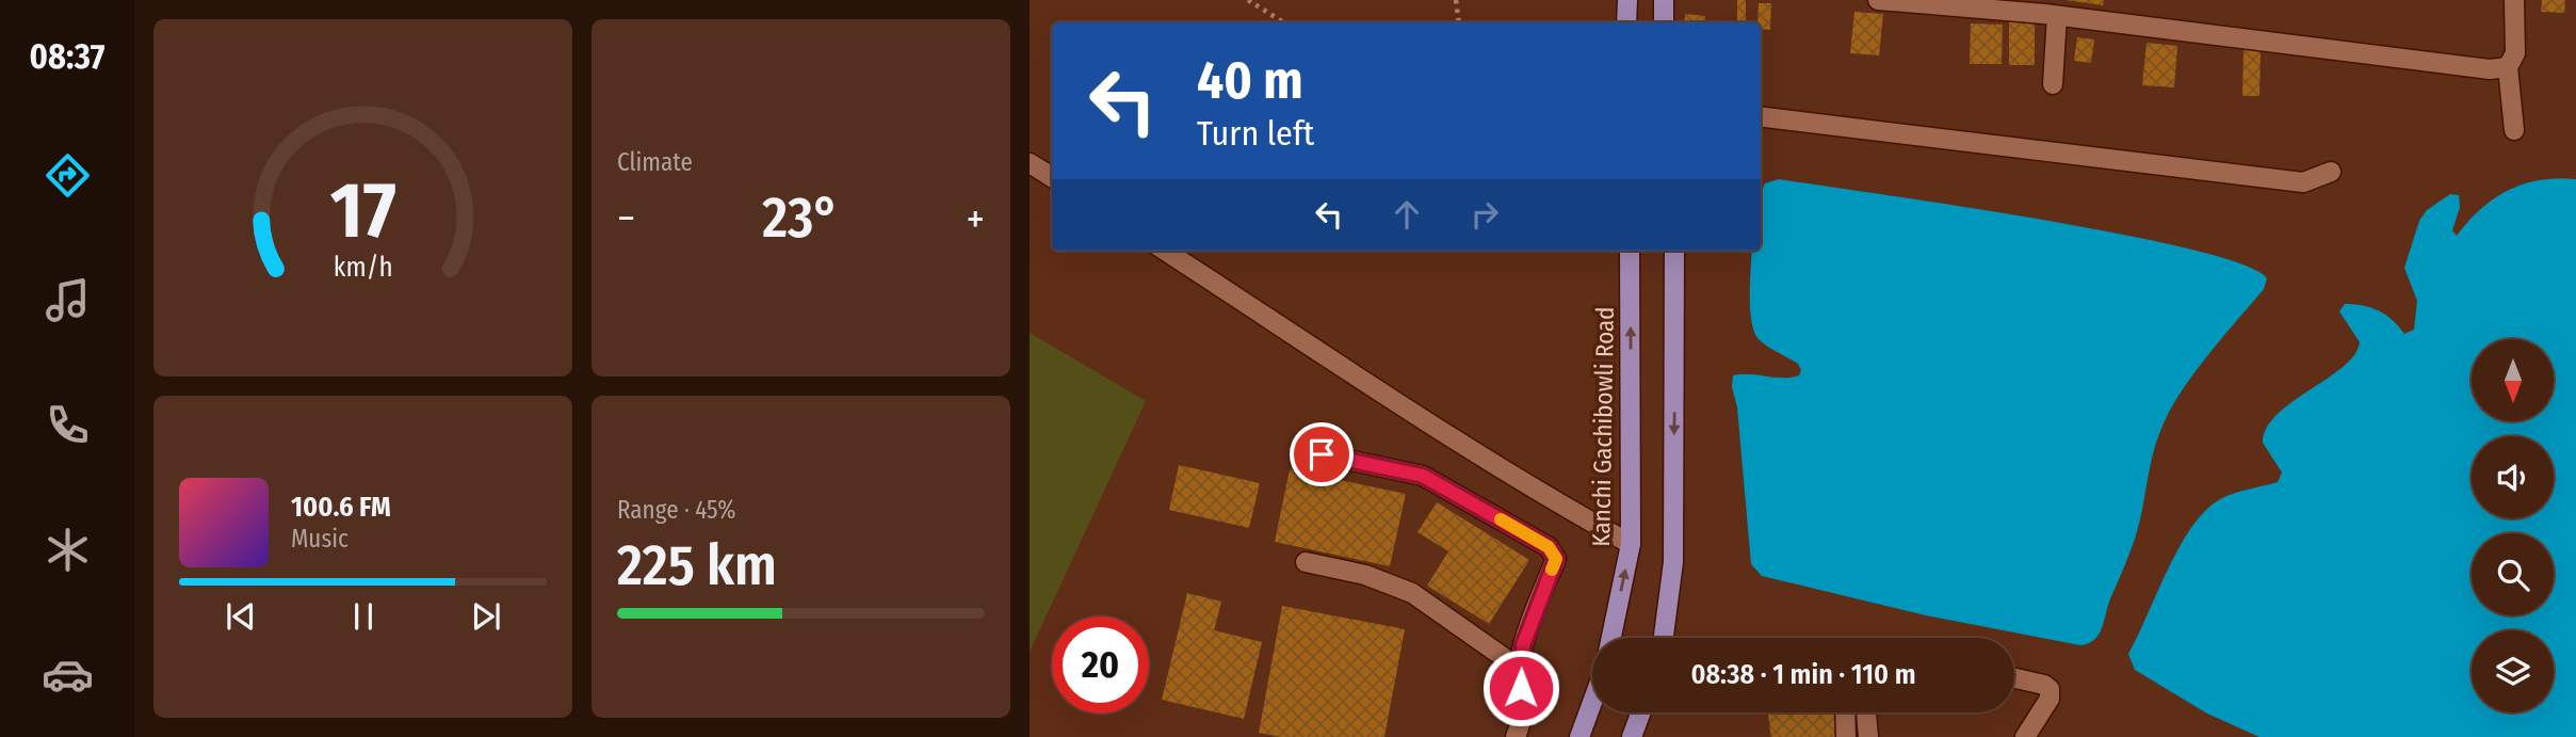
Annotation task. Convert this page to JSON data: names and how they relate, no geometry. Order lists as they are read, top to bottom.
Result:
{
  "streets": {
    "main road": ["Kanchi Gachibowli Road"]
  },
  "north": "bottom",
  "page": {
    "tabs": "08:37",
    "tile": [
      "Climate",
      ["Range · 45%", "225 km"]
    ],
    "turn": ["40 m", "Turn left"],
    "heat": ["−", "23°", "+"],
    "song": ["100.6 FM", "Music"],
    "limit": "20",
    "trip": "08:38 · 1 min · 110 m",
    "gauge": ["17", "km/h"]
  }
}
